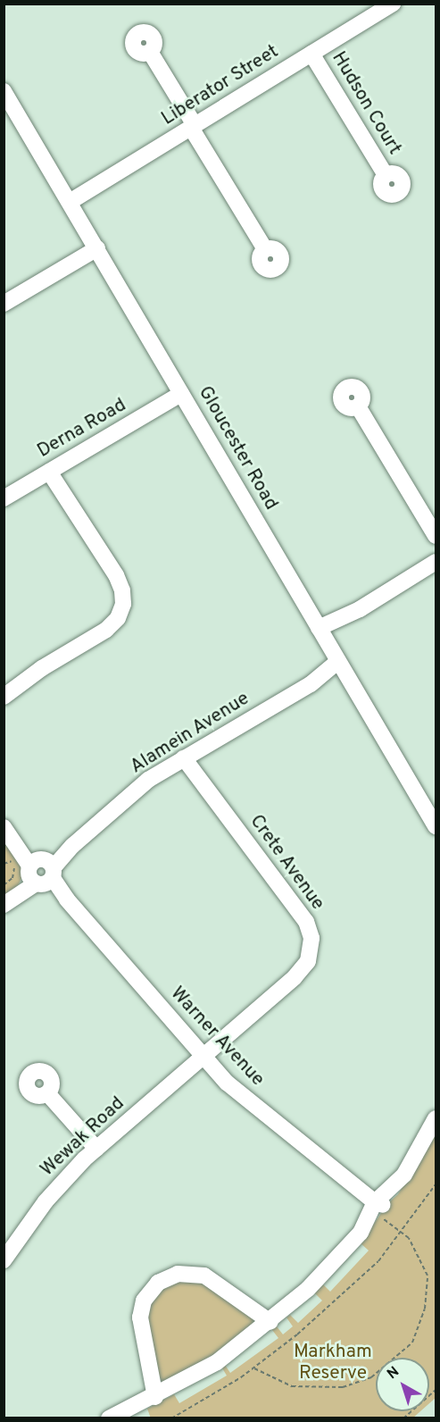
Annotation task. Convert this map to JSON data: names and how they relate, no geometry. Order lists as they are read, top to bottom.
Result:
{
  "streets": {
    "street": [
      "Liberator Street",
      "Hudson Court",
      "Derna Road",
      "Gloucester Road",
      "Alamein Avenue",
      "Crete Avenue",
      "Warner Avenue",
      "Wewak Road"
    ]
  },
  "crossings": [
    ["Liberator Street", "Hudson Court"],
    ["Liberator Street", "Gloucester Road"],
    ["Derna Road", "Gloucester Road"],
    ["Gloucester Road", "Alamein Avenue"],
    ["Alamein Avenue", "Crete Avenue"],
    ["Alamein Avenue", "Warner Avenue"],
    ["Crete Avenue", "Warner Avenue"],
    ["Crete Avenue", "Wewak Road"],
    ["Warner Avenue", "Wewak Road"]
  ],
  "parks": ["Markham Reserve"],
  "north": "top left"
}
